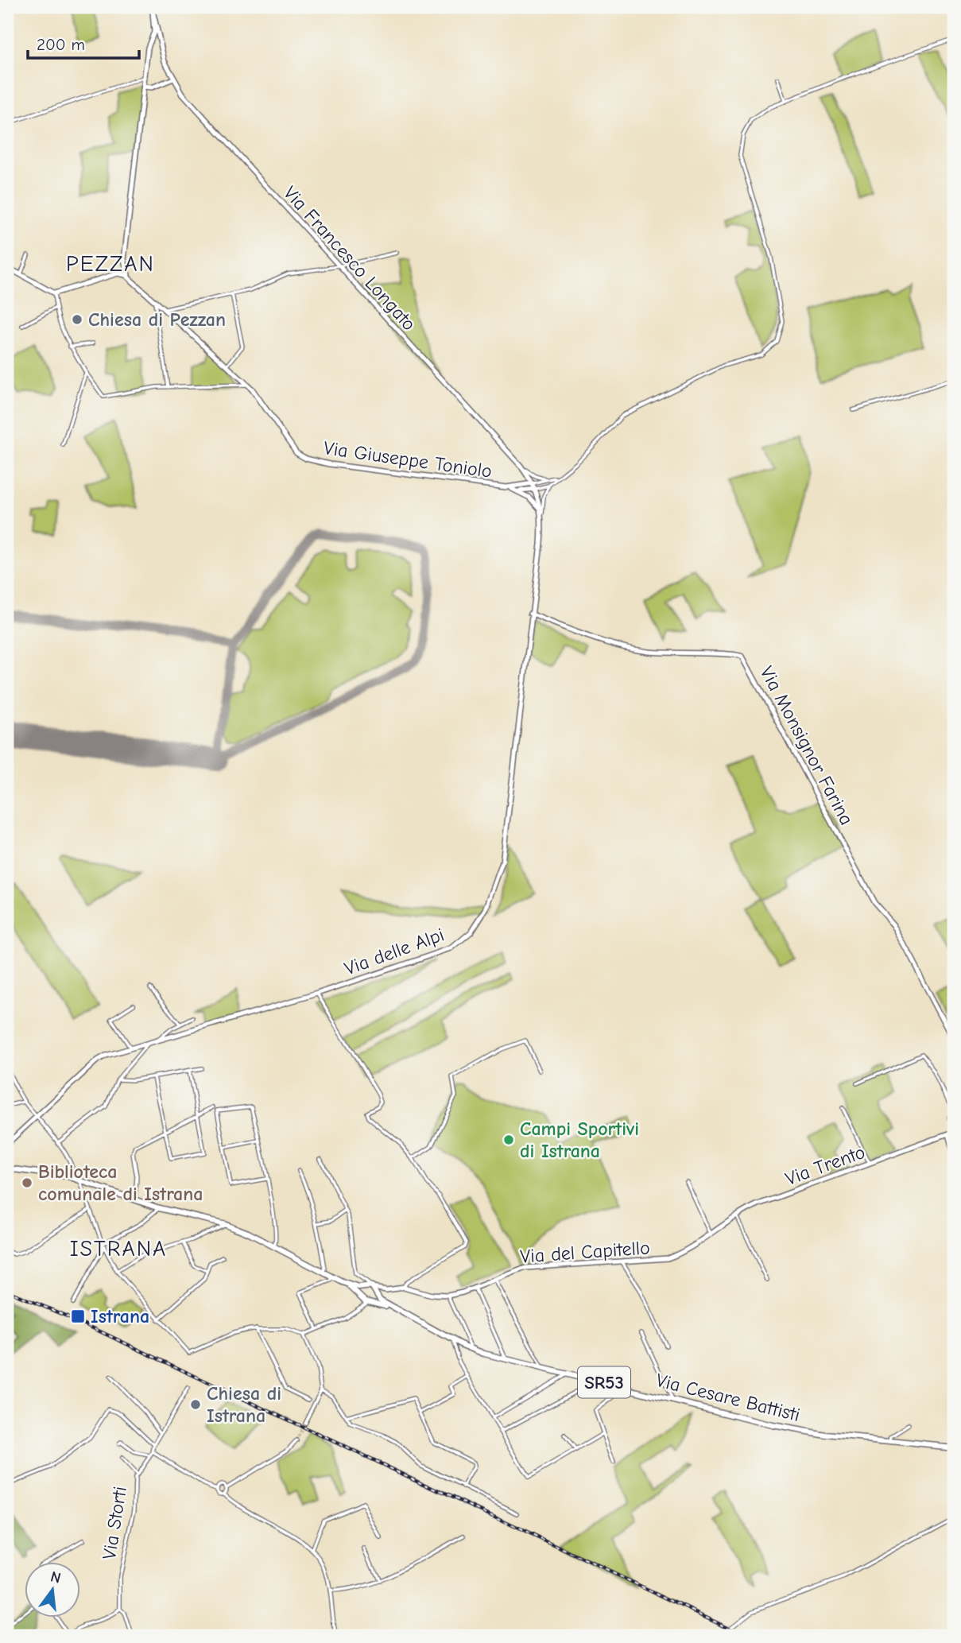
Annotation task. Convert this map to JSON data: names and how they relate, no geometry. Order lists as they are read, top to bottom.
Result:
{
  "streets": {
    "main road": ["SR53", "Via Cesare Battisti"],
    "street": [
      "Via Francesco Longato",
      "Via Giuseppe Toniolo",
      "Via Monsignor Farina",
      "Via delle Alpi",
      "Via Trento",
      "Via del Capitello",
      "Via Storti"
    ]
  },
  "crossings": [
    ["Via Francesco Longato", "Via Giuseppe Toniolo"],
    ["Via Francesco Longato", "Via delle Alpi"],
    ["Via Giuseppe Toniolo", "Via delle Alpi"],
    ["Via Monsignor Farina", "Via delle Alpi"],
    ["Via Trento", "Via del Capitello"],
    ["Via del Capitello", "Via Cesare Battisti"],
    ["SR53", "Via Cesare Battisti"]
  ],
  "districts": ["PEZZAN", "ISTRANA"],
  "places": {
    "other": [
      "Chiesa di Pezzan",
      "Campi Sportivi di Istrana",
      "Biblioteca comunale di Istrana",
      "Chiesa di Istrana"
    ],
    "transit": ["Istrana"]
  },
  "scale_bar": "200 m",
  "north": "top"
}
